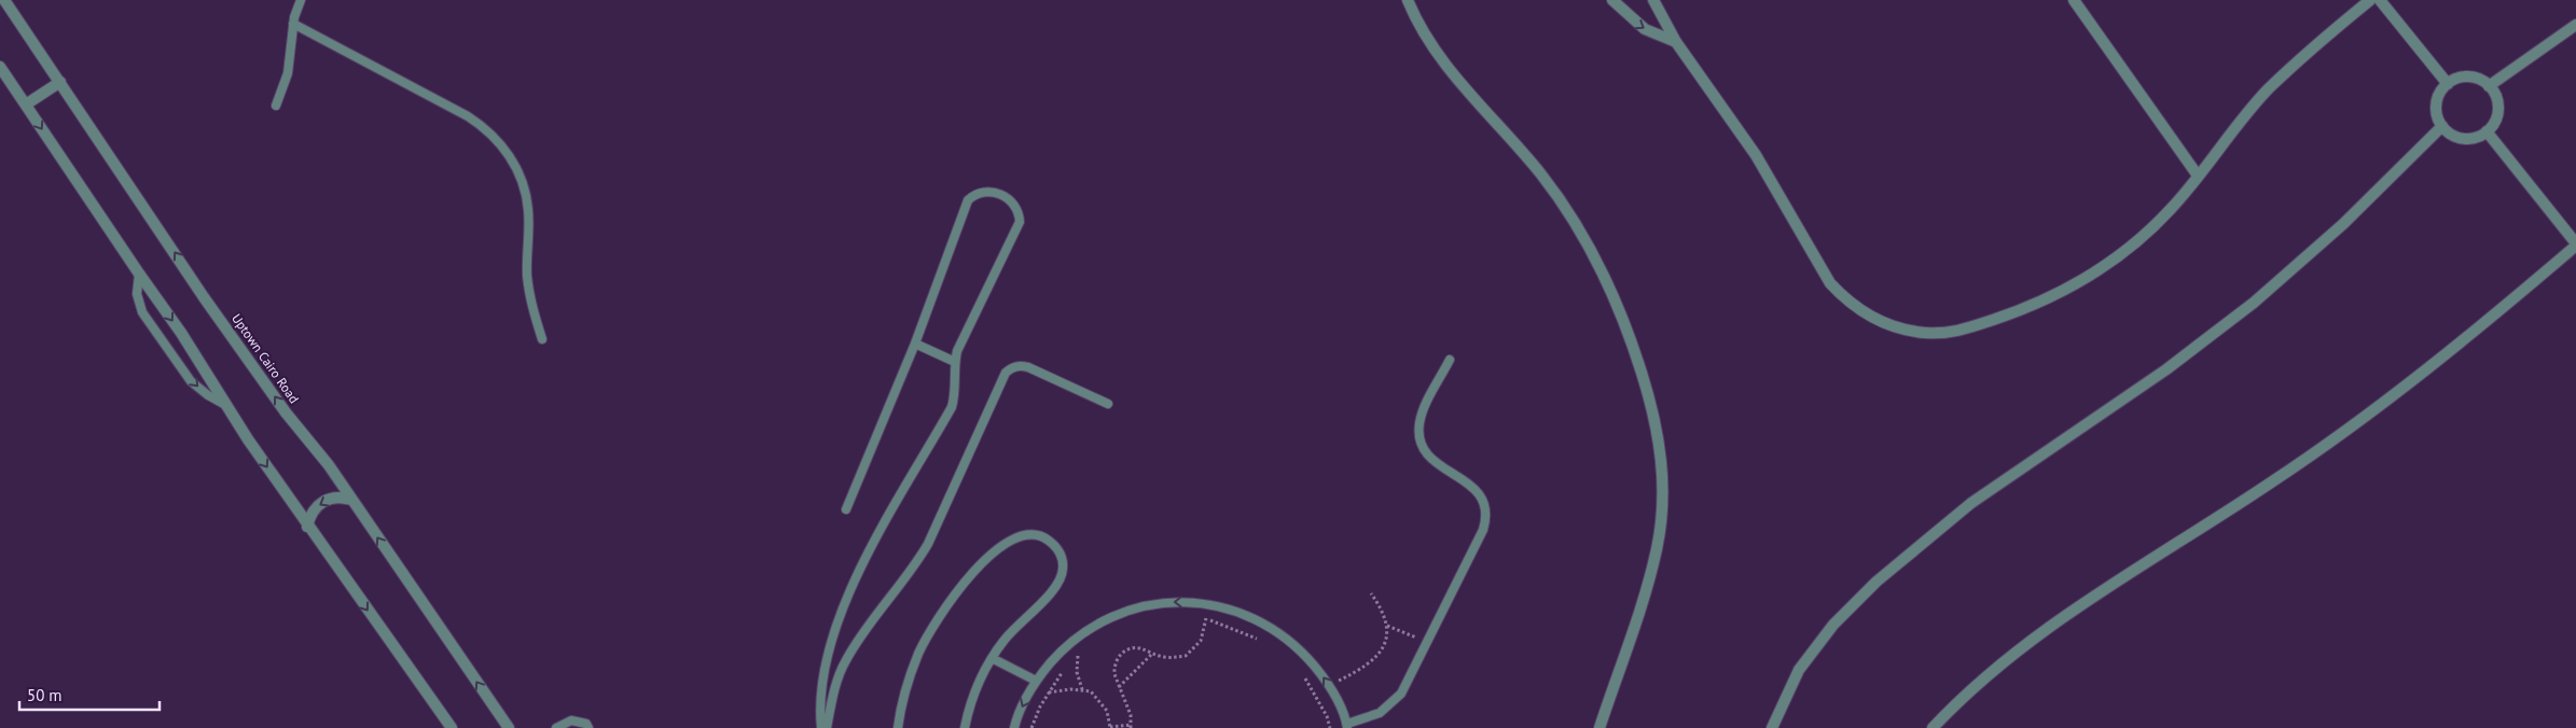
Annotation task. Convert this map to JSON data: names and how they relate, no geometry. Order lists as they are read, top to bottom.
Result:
{
  "streets": {
    "street": ["Uptown Cairo Road"]
  },
  "scale_bar": "50 m"
}
